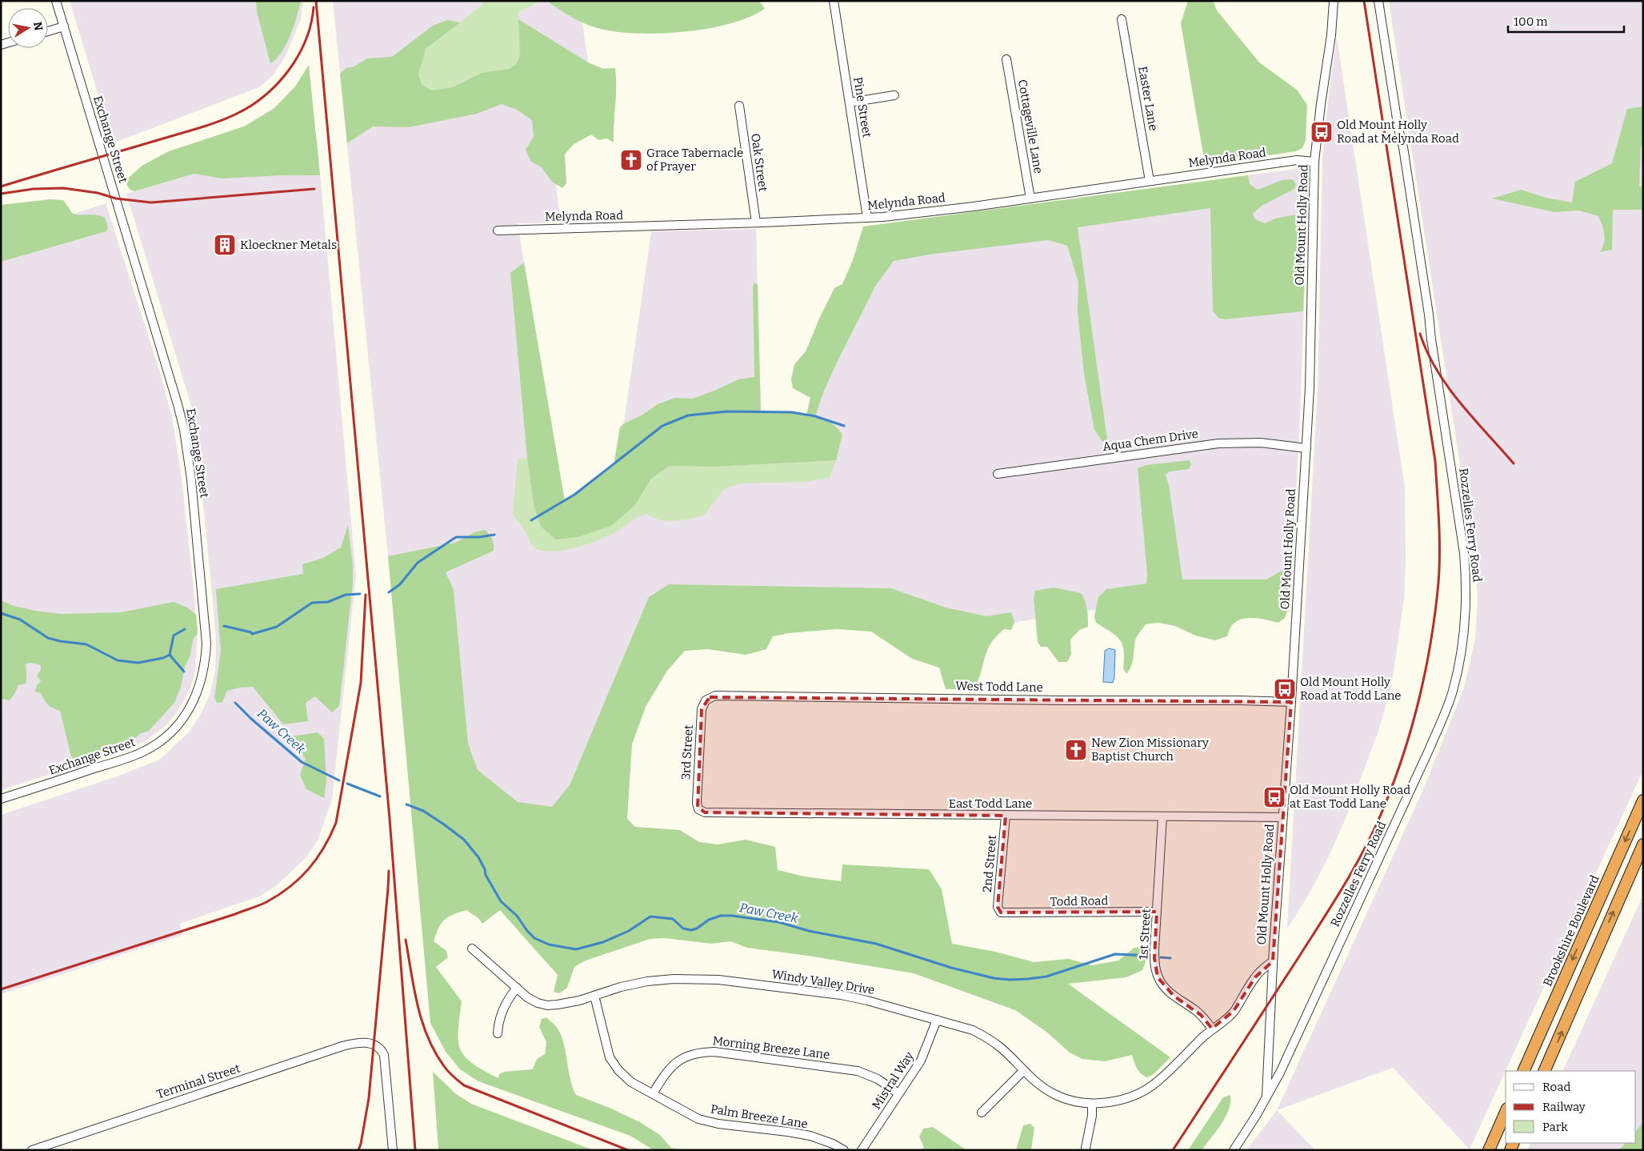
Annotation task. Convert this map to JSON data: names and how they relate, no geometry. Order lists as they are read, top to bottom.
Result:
{
  "streets": {
    "highway": ["Brookshire Boulevard"],
    "street": [
      "Easter Lane",
      "Pine Street",
      "Cottageville Lane",
      "Exchange Street",
      "Melynda Road",
      "Oak Street",
      "Old Mount Holly Road",
      "Aqua Chem Drive",
      "Rozzelles Ferry Road",
      "West Todd Lane",
      "3rd Street",
      "East Todd Lane",
      "2nd Street",
      "Todd Road",
      "1st Street",
      "Windy Valley Drive",
      "Morning Breeze Lane",
      "Mistral Way",
      "Terminal Street",
      "Palm Breeze Lane"
    ]
  },
  "crossings": [
    ["Easter Lane", "Melynda Road"],
    ["Pine Street", "Melynda Road"],
    ["Cottageville Lane", "Melynda Road"],
    ["Melynda Road", "Oak Street"],
    ["Melynda Road", "Old Mount Holly Road"],
    ["Old Mount Holly Road", "Aqua Chem Drive"],
    ["Old Mount Holly Road", "Rozzelles Ferry Road"],
    ["Old Mount Holly Road", "West Todd Lane"],
    ["Old Mount Holly Road", "East Todd Lane"],
    ["Old Mount Holly Road", "Windy Valley Drive"],
    ["West Todd Lane", "3rd Street"],
    ["3rd Street", "East Todd Lane"],
    ["East Todd Lane", "2nd Street"],
    ["East Todd Lane", "1st Street"],
    ["2nd Street", "Todd Road"],
    ["Todd Road", "1st Street"],
    ["1st Street", "Windy Valley Drive"],
    ["Windy Valley Drive", "Mistral Way"],
    ["Windy Valley Drive", "Palm Breeze Lane"],
    ["Morning Breeze Lane", "Mistral Way"],
    ["Morning Breeze Lane", "Palm Breeze Lane"]
  ],
  "water": ["Paw Creek"],
  "places": {
    "bus stop": ["Old Mount Holly Road at Melynda Road", "Old Mount Holly Road at Todd Lane", "Old Mount Holly Road at East Todd Lane"],
    "church": ["Grace Tabernacle of Prayer", "New Zion Missionary Baptist Church"],
    "building": ["Kloeckner Metals"]
  },
  "legend": ["Road", "Railway", "Park"],
  "scale_bar": "100 m",
  "north": "right"
}
